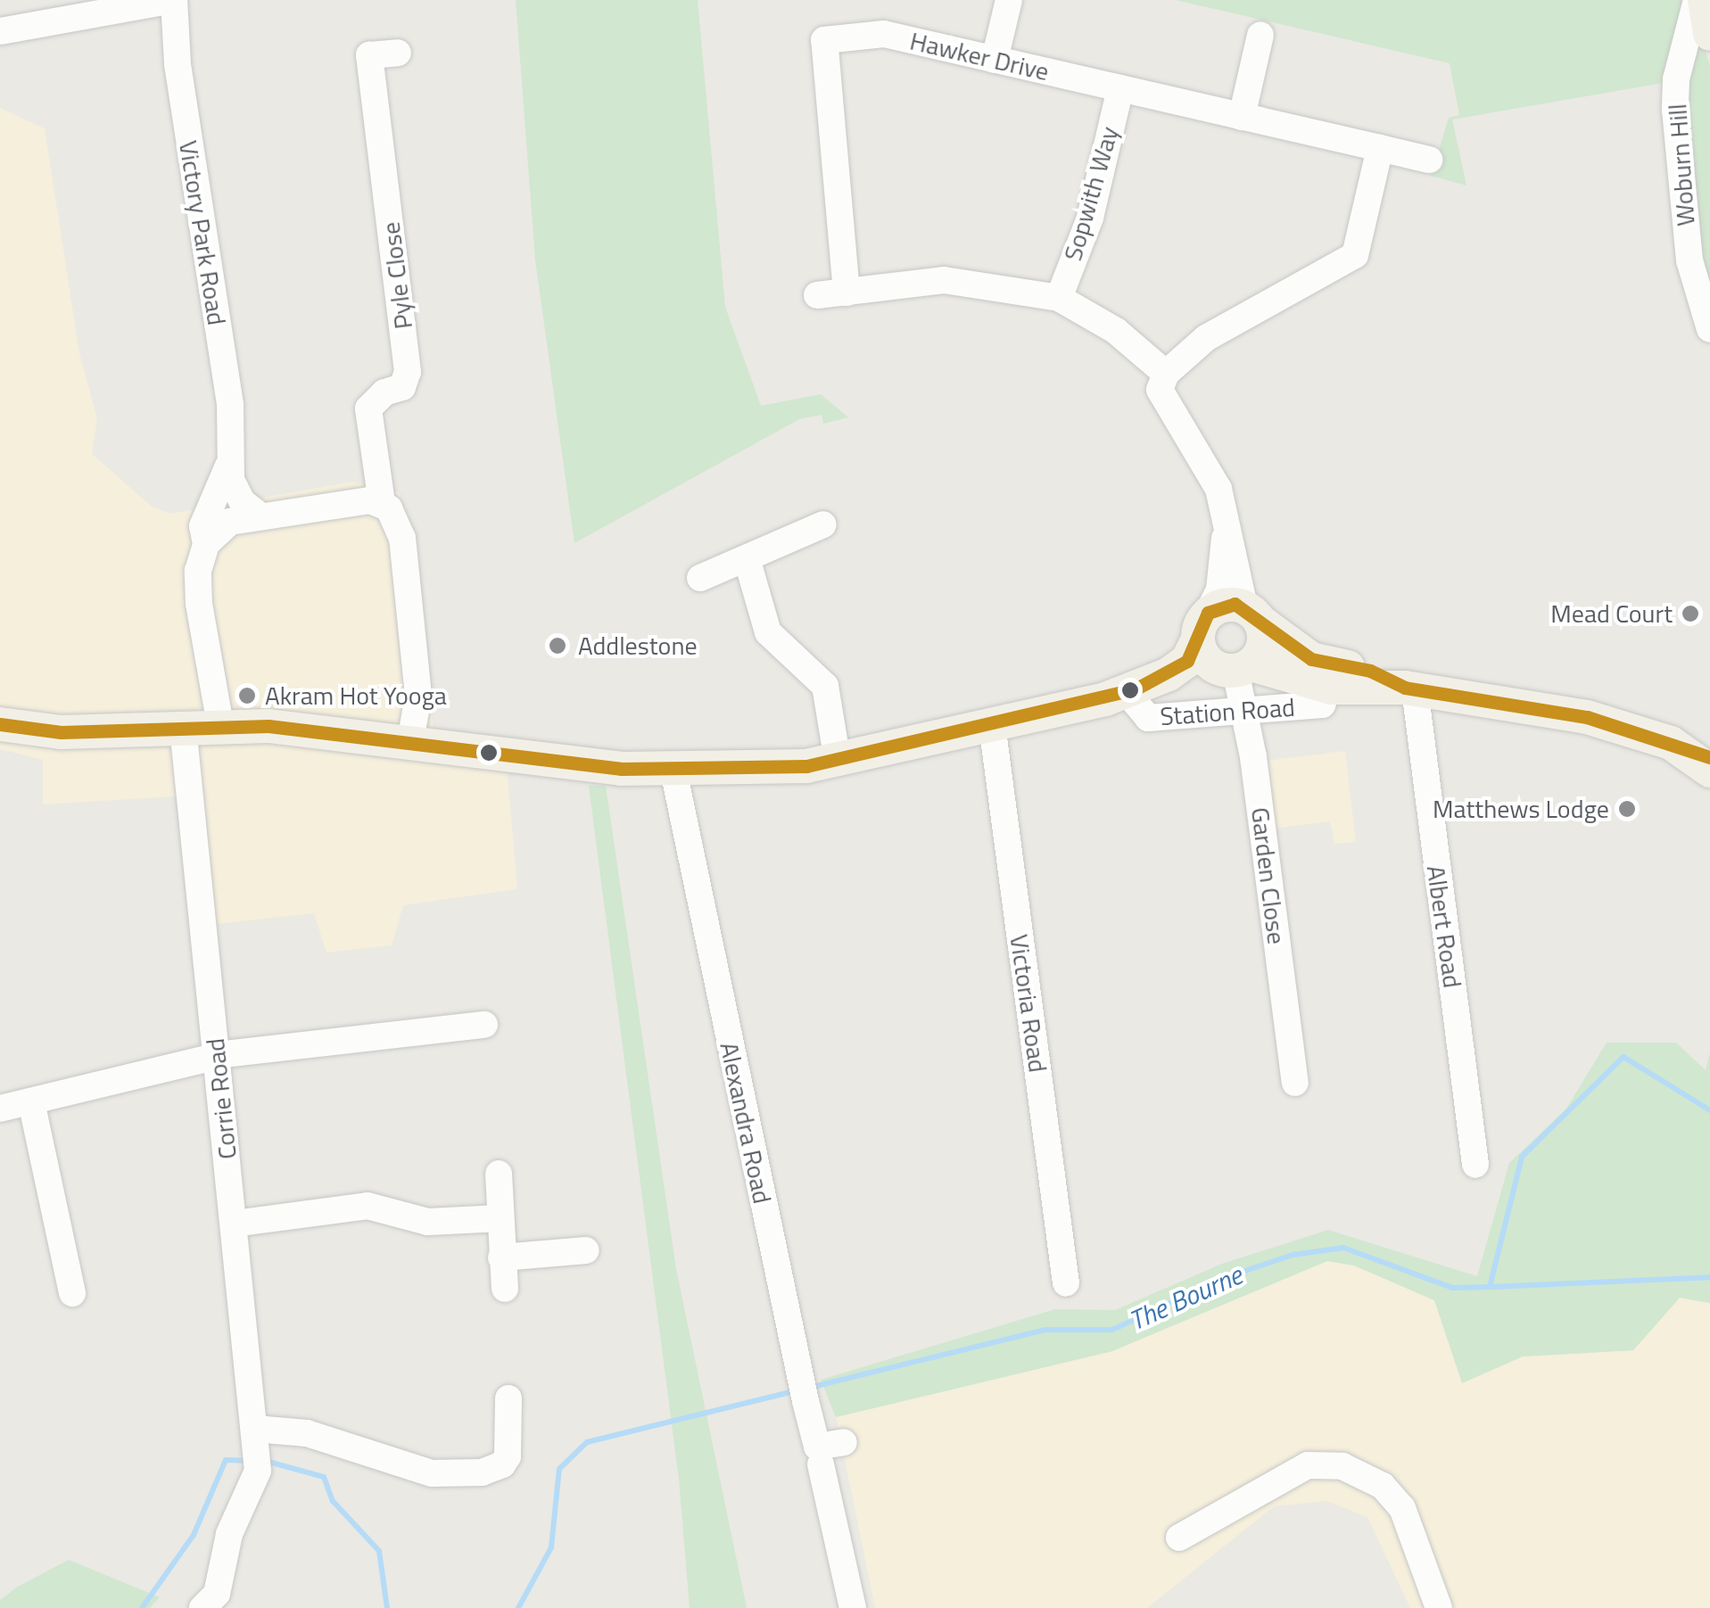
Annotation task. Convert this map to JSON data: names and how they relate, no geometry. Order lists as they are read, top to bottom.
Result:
{
  "streets": {
    "main road": ["Station Road"],
    "street": [
      "Hawker Drive",
      "Woburn Hill",
      "Sopwith Way",
      "Victory Park Road",
      "Pyle Close",
      "Garden Close",
      "Albert Road",
      "Victoria Road",
      "Corrie Road",
      "Alexandra Road"
    ]
  },
  "crossings": [
    ["Hawker Drive", "Sopwith Way"],
    ["Victory Park Road", "Station Road"],
    ["Station Road", "Garden Close"],
    ["Station Road", "Albert Road"],
    ["Station Road", "Victoria Road"],
    ["Station Road", "Corrie Road"],
    ["Station Road", "Alexandra Road"]
  ],
  "water": ["The Bourne"],
  "places": [
    "Mead Court",
    "Addlestone",
    "Akram Hot Yooga",
    "Matthews Lodge"
  ]
}
